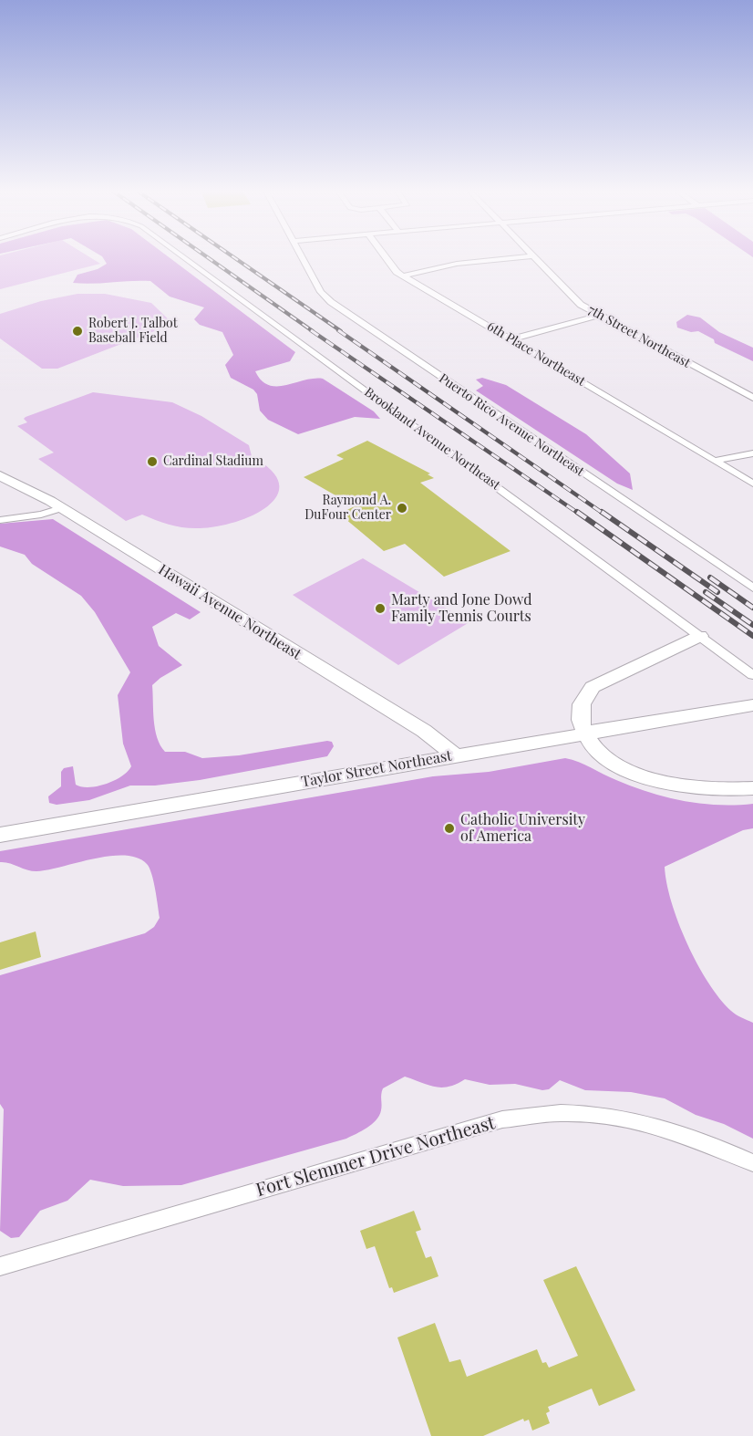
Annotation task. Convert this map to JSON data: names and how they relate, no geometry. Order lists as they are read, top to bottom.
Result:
{
  "streets": {
    "main road": ["Hawaii Avenue Northeast", "Taylor Street Northeast"],
    "street": [
      "7th Street Northeast",
      "6th Place Northeast",
      "Puerto Rico Avenue Northeast",
      "Brookland Avenue Northeast",
      "Fort Slemmer Drive Northeast"
    ]
  },
  "crossings": [
    ["Hawaii Avenue Northeast", "Taylor Street Northeast"]
  ],
  "places": [
    "Robert J. Talbot Baseball Field",
    "Cardinal Stadium",
    "Raymond A. DuFour Center",
    "Marty and Jone Dowd Family Tennis Courts",
    "Catholic University of America"
  ]
}
